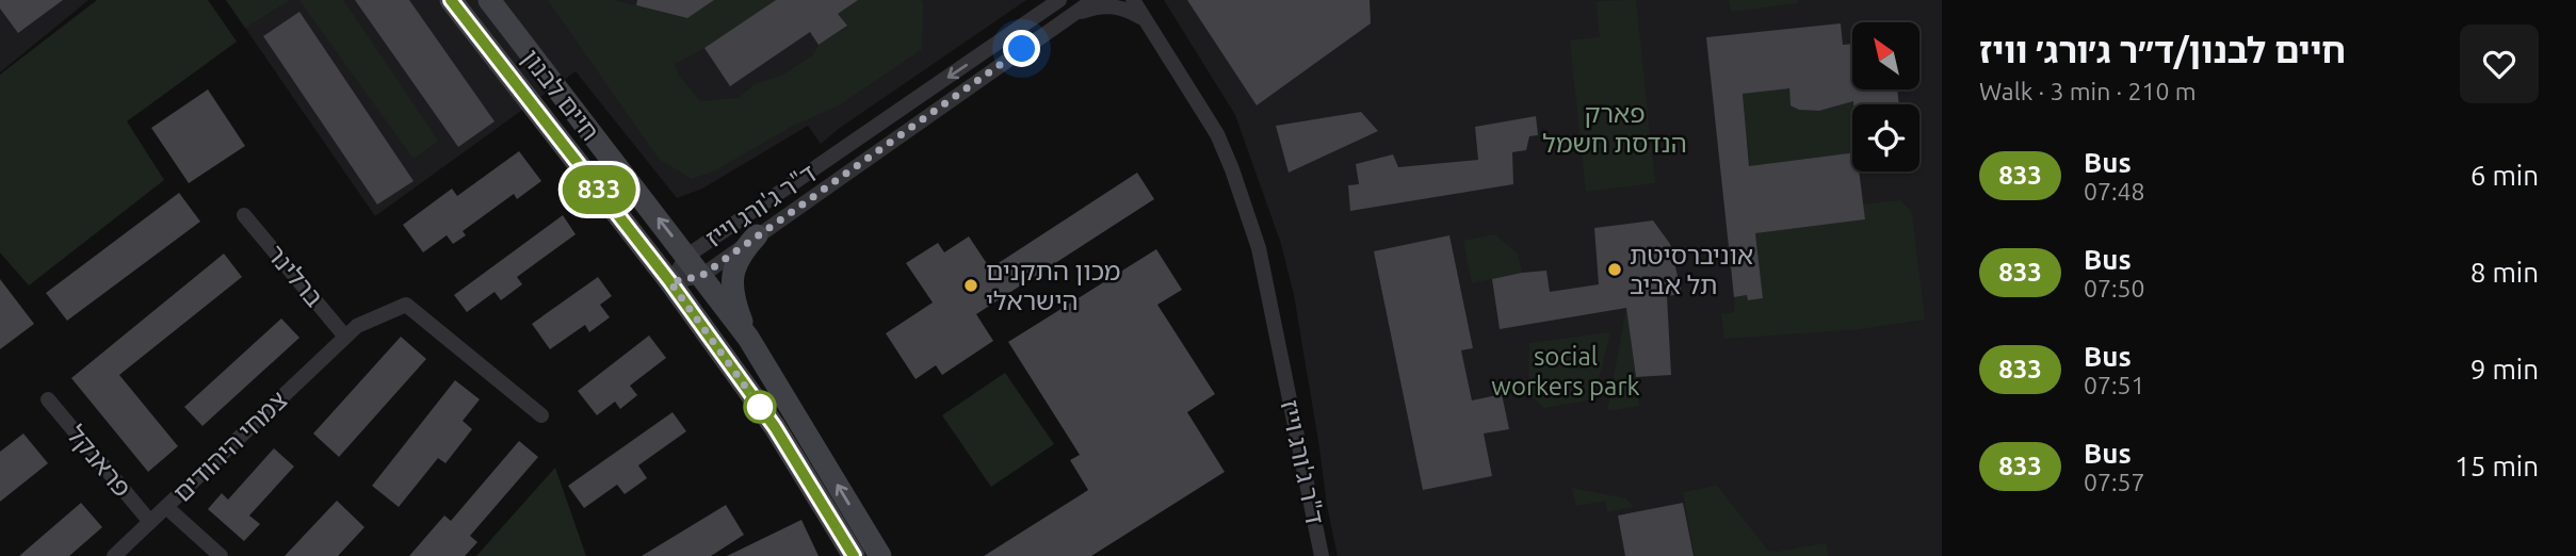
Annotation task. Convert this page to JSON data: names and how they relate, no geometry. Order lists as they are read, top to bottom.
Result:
{
  "streets": {
    "main road": ["חיים לבנון"],
    "street": [
      "ד\"ר ג'ורג וייז",
      "ברלינר",
      "צמחי היהודים",
      "פראנקל"
    ]
  },
  "crossings": [
    ["חיים לבנון", "ד\"ר ג'ורג וייז"],
    ["ברלינר", "צמחי היהודים"],
    ["צמחי היהודים", "פראנקל"]
  ],
  "parks": ["פארק הנדסת חשמל", "social workers park"],
  "places": ["אוניברסיטת תל אביב", "מכון התקנים הישראלי"],
  "lines": ["bus line 833"],
  "north": "top left",
  "page": {
    "on_map": "833",
    "heading": ["חיים לבנון/ד״ר ג׳ורג׳ וויז", "Walk · 3 min · 210 m"],
    "list": [
      {
        "mark": "833",
        "name": "Bus",
        "note": "07:48",
        "value": "6 min"
      },
      {
        "mark": "833",
        "name": "Bus",
        "note": "07:50",
        "value": "8 min"
      },
      {
        "mark": "833",
        "name": "Bus",
        "note": "07:51",
        "value": "9 min"
      },
      {
        "mark": "833",
        "name": "Bus",
        "note": "07:57",
        "value": "15 min"
      }
    ]
  }
}
